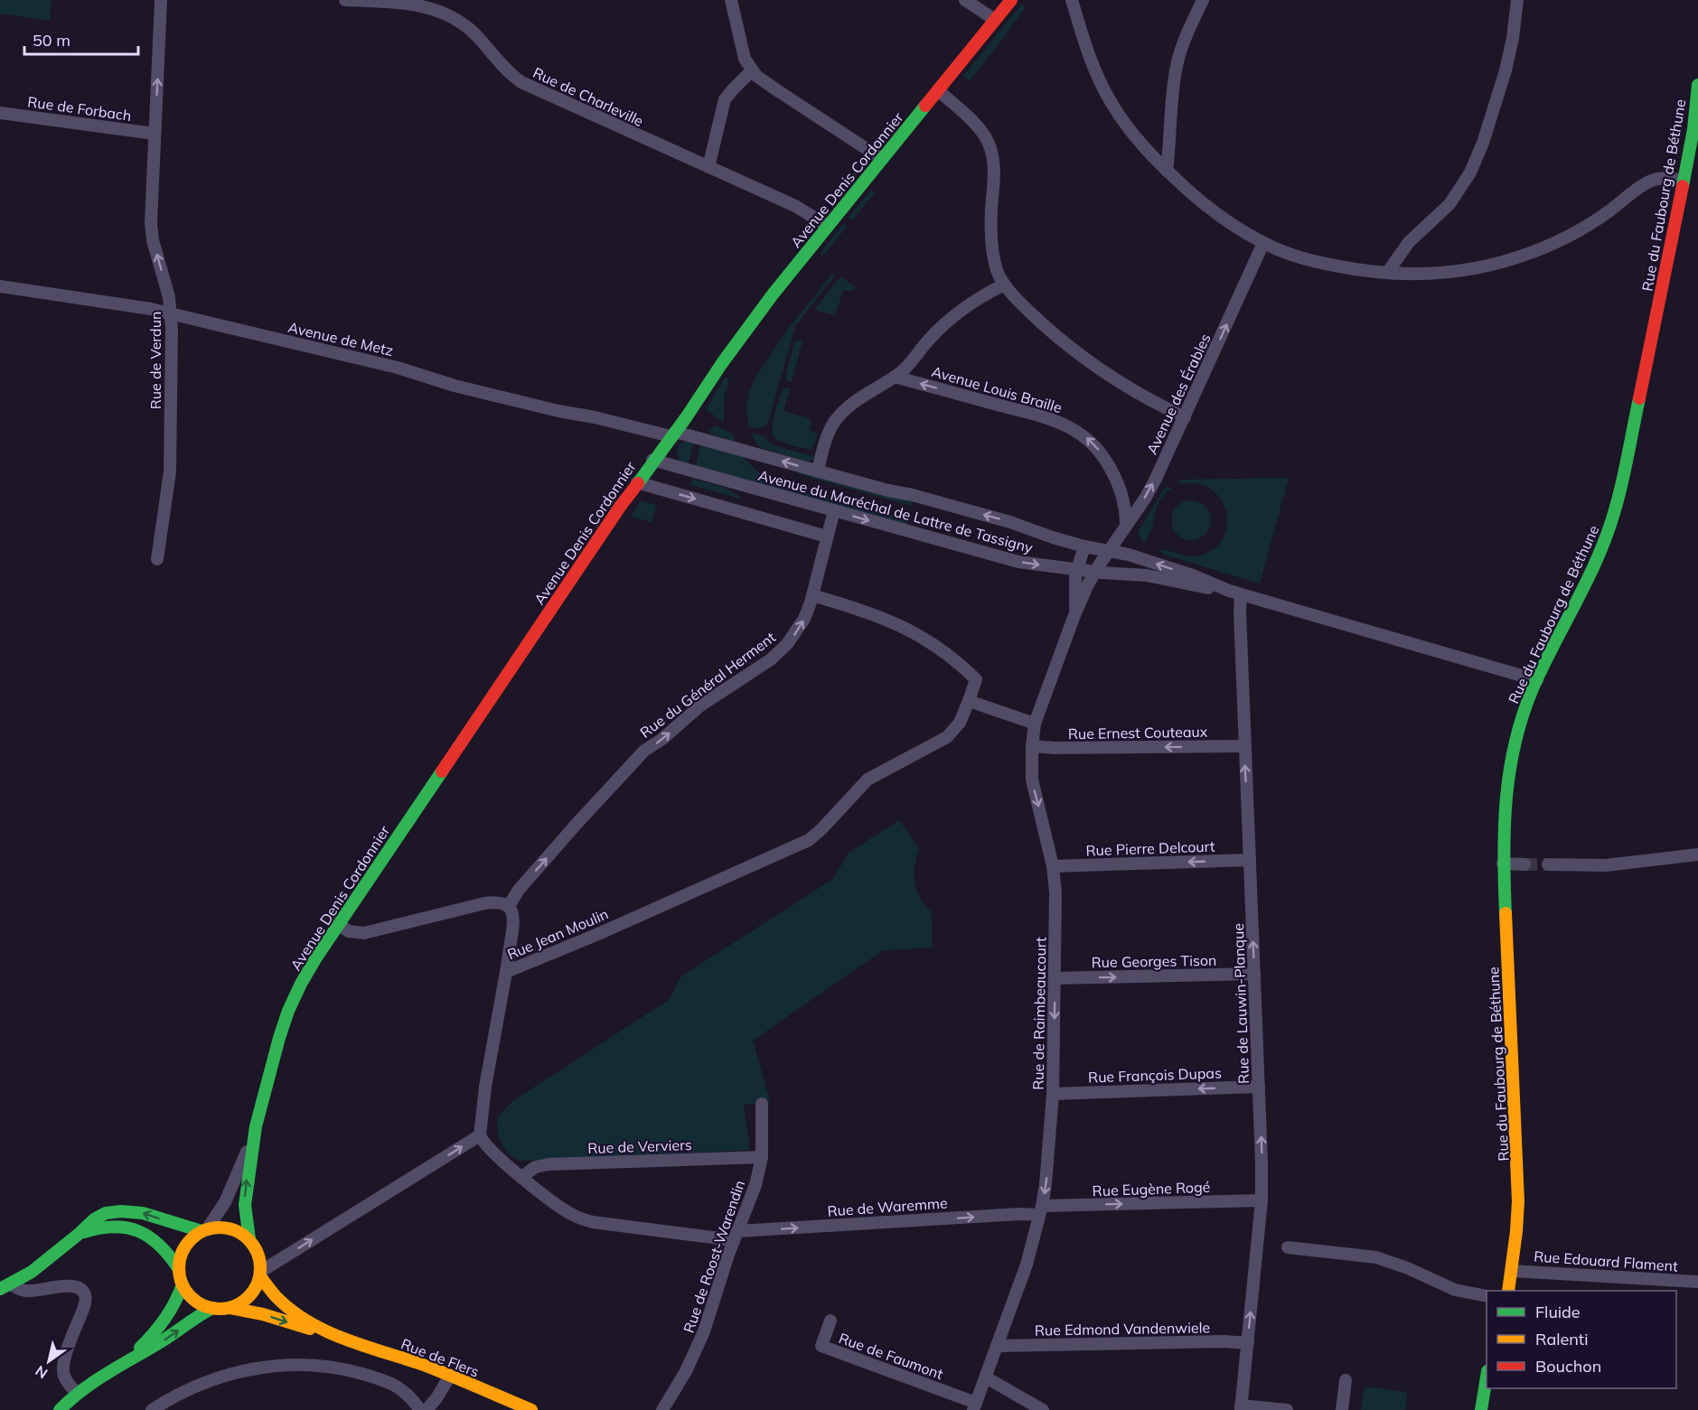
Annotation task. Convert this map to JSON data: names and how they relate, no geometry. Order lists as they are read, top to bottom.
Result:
{
  "streets": {
    "street": [
      "Rue de Charleville",
      "Rue de Forbach",
      "Avenue Denis Cordonnier",
      "Rue du Faubourg de Béthune",
      "Avenue de Metz",
      "Rue de Verdun",
      "Avenue Louis Braille",
      "Avenue des Érables",
      "Avenue du Maréchal de Lattre de Tassigny",
      "Rue du Général Herment",
      "Rue Ernest Couteaux",
      "Rue Pierre Delcourt",
      "Rue Jean Moulin",
      "Rue Georges Tison",
      "Rue de Lauwin-Planque",
      "Rue de Raimbeaucourt",
      "Rue François Dupas",
      "Rue de Verviers",
      "Rue Eugène Rogé",
      "Rue de Waremme",
      "Rue de Roost-Warendin",
      "Rue Edouard Flament",
      "Rue Edmond Vandenwiele",
      "Rue de Faumont",
      "Rue de Flers"
    ]
  },
  "crossings": [
    ["Rue de Charleville", "Avenue Denis Cordonnier"],
    ["Rue de Forbach", "Rue de Verdun"],
    ["Avenue Denis Cordonnier", "Avenue de Metz"],
    ["Avenue Denis Cordonnier", "Avenue du Maréchal de Lattre de Tassigny"],
    ["Avenue Denis Cordonnier", "Rue de Flers"],
    ["Rue du Faubourg de Béthune", "Avenue du Maréchal de Lattre de Tassigny"],
    ["Rue du Faubourg de Béthune", "Rue Edouard Flament"],
    ["Avenue de Metz", "Rue de Verdun"],
    ["Avenue de Metz", "Avenue du Maréchal de Lattre de Tassigny"],
    ["Avenue Louis Braille", "Avenue des Érables"],
    ["Avenue Louis Braille", "Avenue du Maréchal de Lattre de Tassigny"],
    ["Avenue des Érables", "Avenue du Maréchal de Lattre de Tassigny"],
    ["Avenue des Érables", "Rue de Raimbeaucourt"],
    ["Avenue du Maréchal de Lattre de Tassigny", "Rue du Général Herment"],
    ["Avenue du Maréchal de Lattre de Tassigny", "Rue de Lauwin-Planque"],
    ["Avenue du Maréchal de Lattre de Tassigny", "Rue de Raimbeaucourt"],
    ["Rue du Général Herment", "Rue Jean Moulin"],
    ["Rue Ernest Couteaux", "Rue de Lauwin-Planque"],
    ["Rue Ernest Couteaux", "Rue de Raimbeaucourt"],
    ["Rue Pierre Delcourt", "Rue de Lauwin-Planque"],
    ["Rue Pierre Delcourt", "Rue de Raimbeaucourt"],
    ["Rue Jean Moulin", "Rue de Waremme"],
    ["Rue Georges Tison", "Rue de Lauwin-Planque"],
    ["Rue Georges Tison", "Rue de Raimbeaucourt"],
    ["Rue de Lauwin-Planque", "Rue François Dupas"],
    ["Rue de Lauwin-Planque", "Rue Eugène Rogé"],
    ["Rue de Lauwin-Planque", "Rue Edmond Vandenwiele"],
    ["Rue de Raimbeaucourt", "Rue François Dupas"],
    ["Rue de Raimbeaucourt", "Rue Eugène Rogé"],
    ["Rue de Raimbeaucourt", "Rue de Waremme"],
    ["Rue de Raimbeaucourt", "Rue Edmond Vandenwiele"],
    ["Rue de Raimbeaucourt", "Rue de Faumont"],
    ["Rue de Verviers", "Rue de Waremme"],
    ["Rue de Verviers", "Rue de Roost-Warendin"],
    ["Rue Eugène Rogé", "Rue de Waremme"],
    ["Rue de Waremme", "Rue de Roost-Warendin"]
  ],
  "one_way": [
    "Rue de Verdun",
    "Avenue des Érables",
    "Rue du Général Herment",
    "Rue Ernest Couteaux",
    "Rue Pierre Delcourt",
    "Rue Georges Tison",
    "Rue de Lauwin-Planque",
    "Rue de Raimbeaucourt",
    "Rue François Dupas",
    "Rue Eugène Rogé",
    "Rue de Waremme"
  ],
  "legend": ["Fluide", "Ralenti", "Bouchon"],
  "scale_bar": "50 m",
  "north": "bottom left"
}
